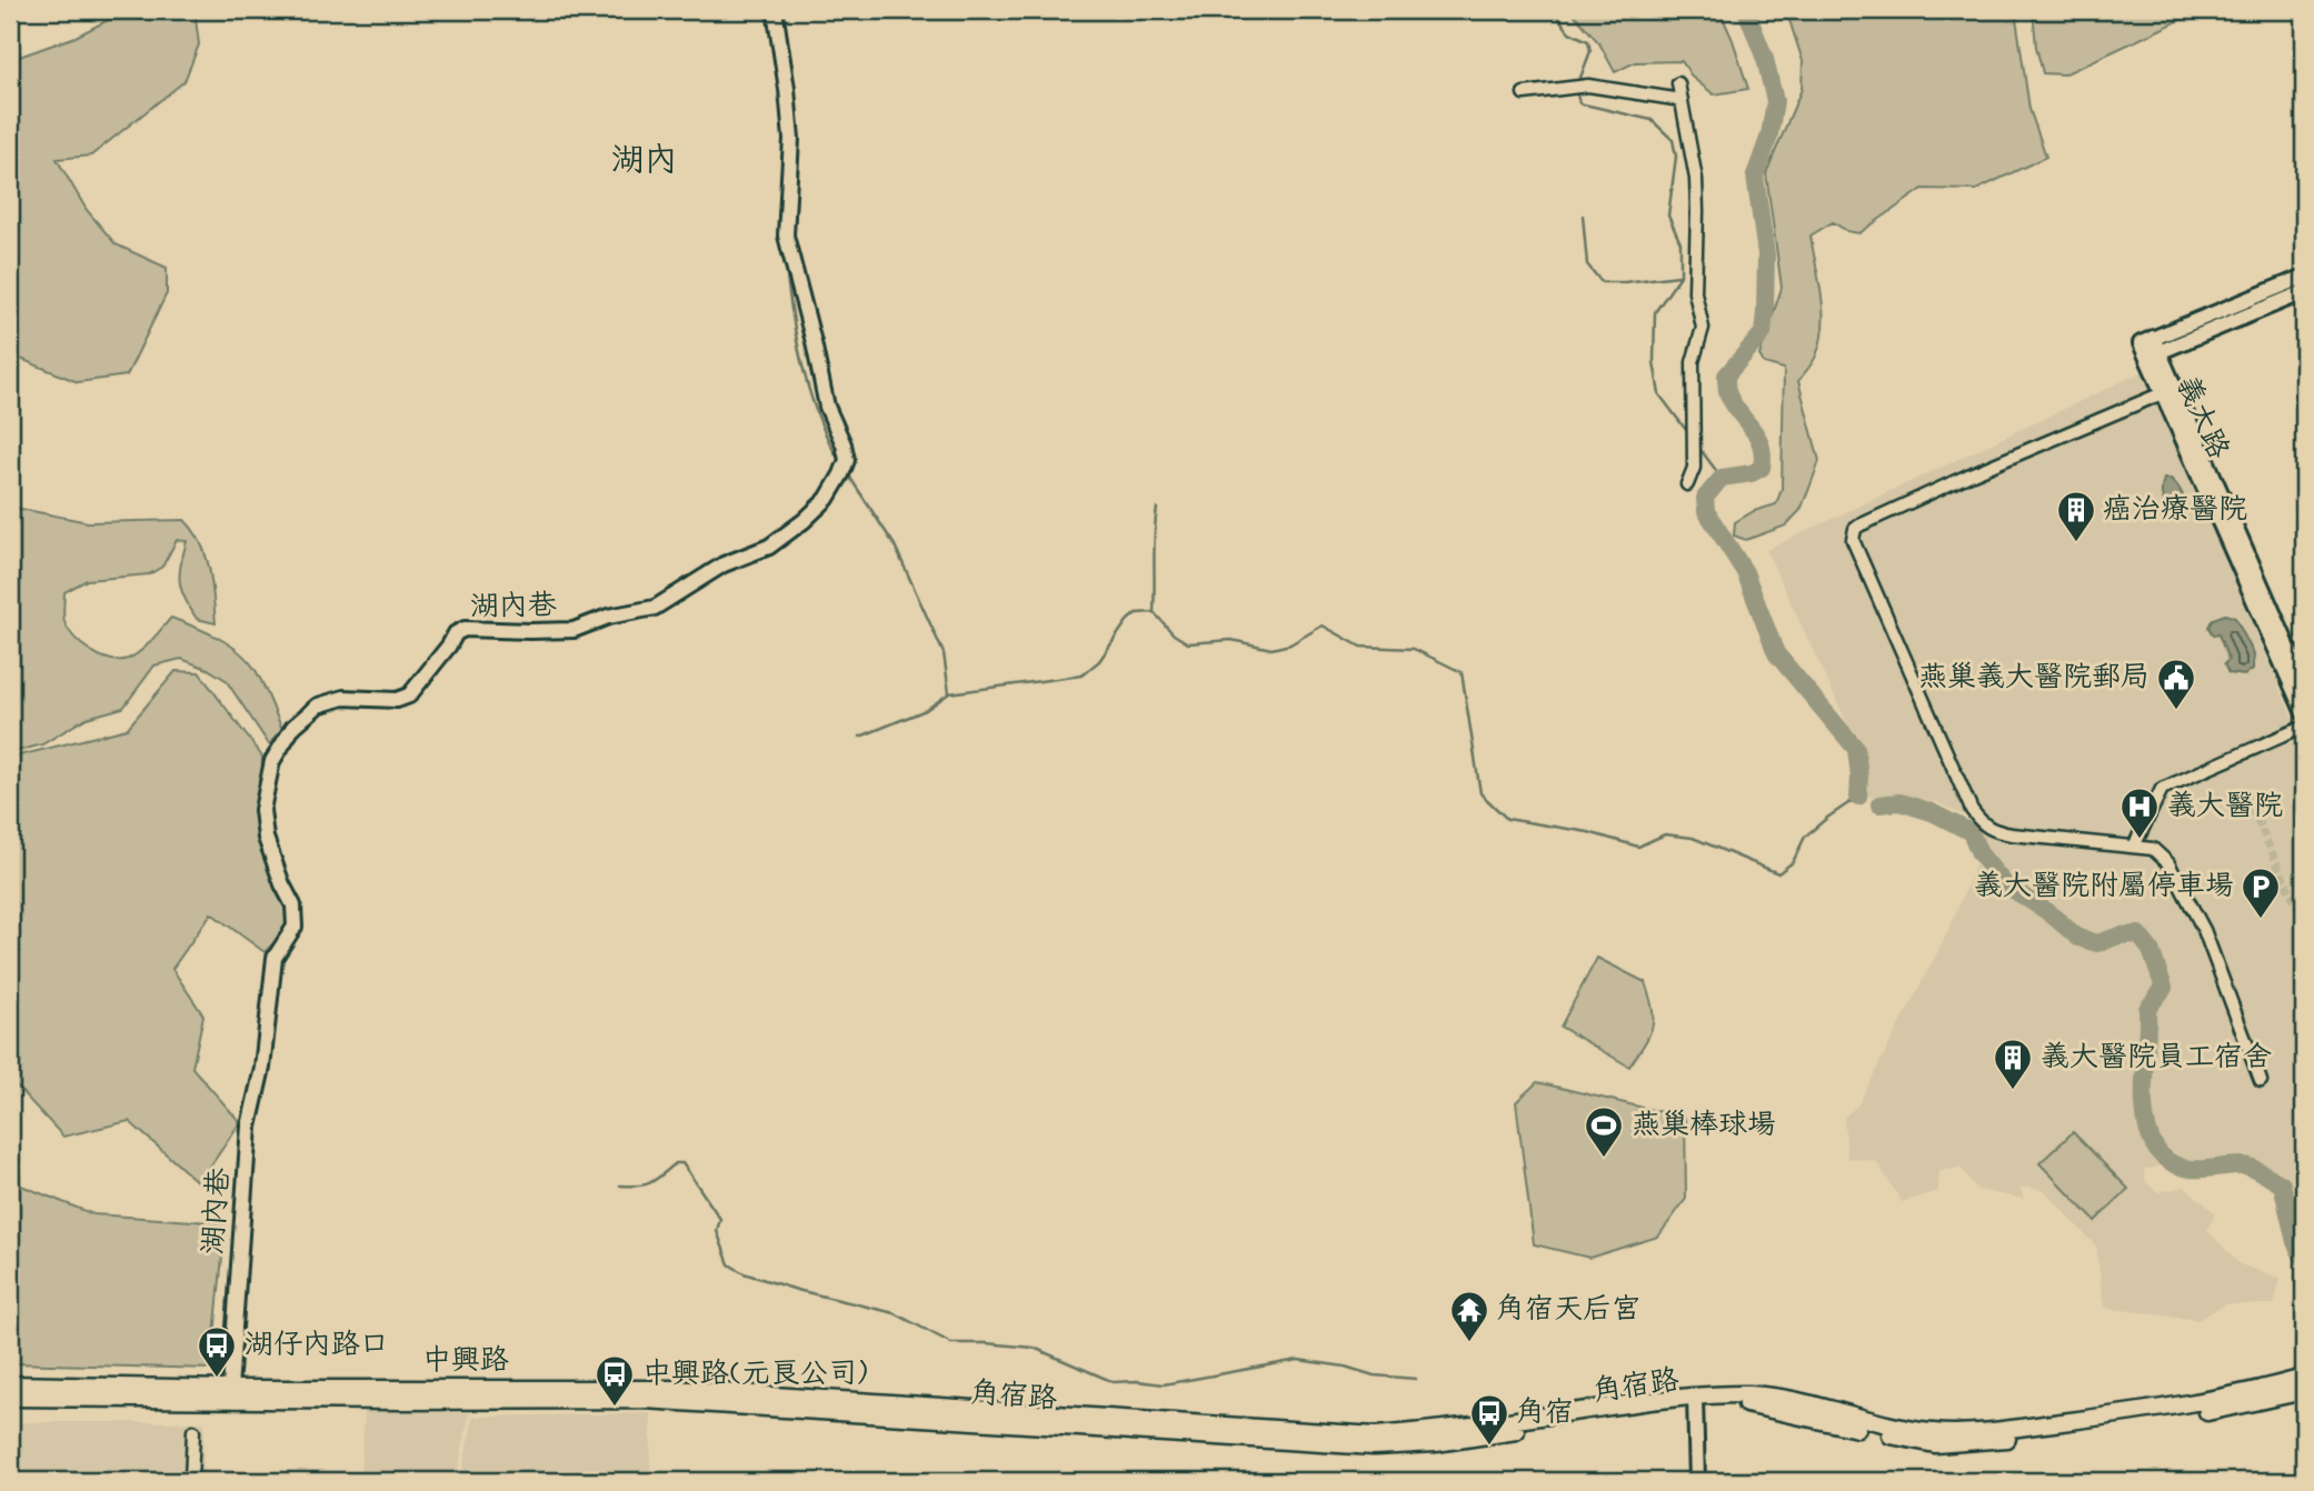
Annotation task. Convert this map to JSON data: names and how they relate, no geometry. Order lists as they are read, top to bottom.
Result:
{
  "streets": {
    "main road": ["中興路", "角宿路"],
    "street": ["義大路", "湖內巷"]
  },
  "crossings": [
    ["湖內巷", "中興路"],
    ["中興路", "角宿路"]
  ],
  "districts": ["湖內"],
  "places": {
    "building": ["癌治療醫院", "義大醫院員工宿舍"],
    "public building": ["燕巢義大醫院郵局"],
    "hospital": ["義大醫院"],
    "parking": ["義大醫院附屬停車場"],
    "sports": ["燕巢棒球場"],
    "temple": ["角宿天后宮"],
    "bus stop": ["湖仔內路口", "中興路(元良公司)", "角宿"]
  }
}
